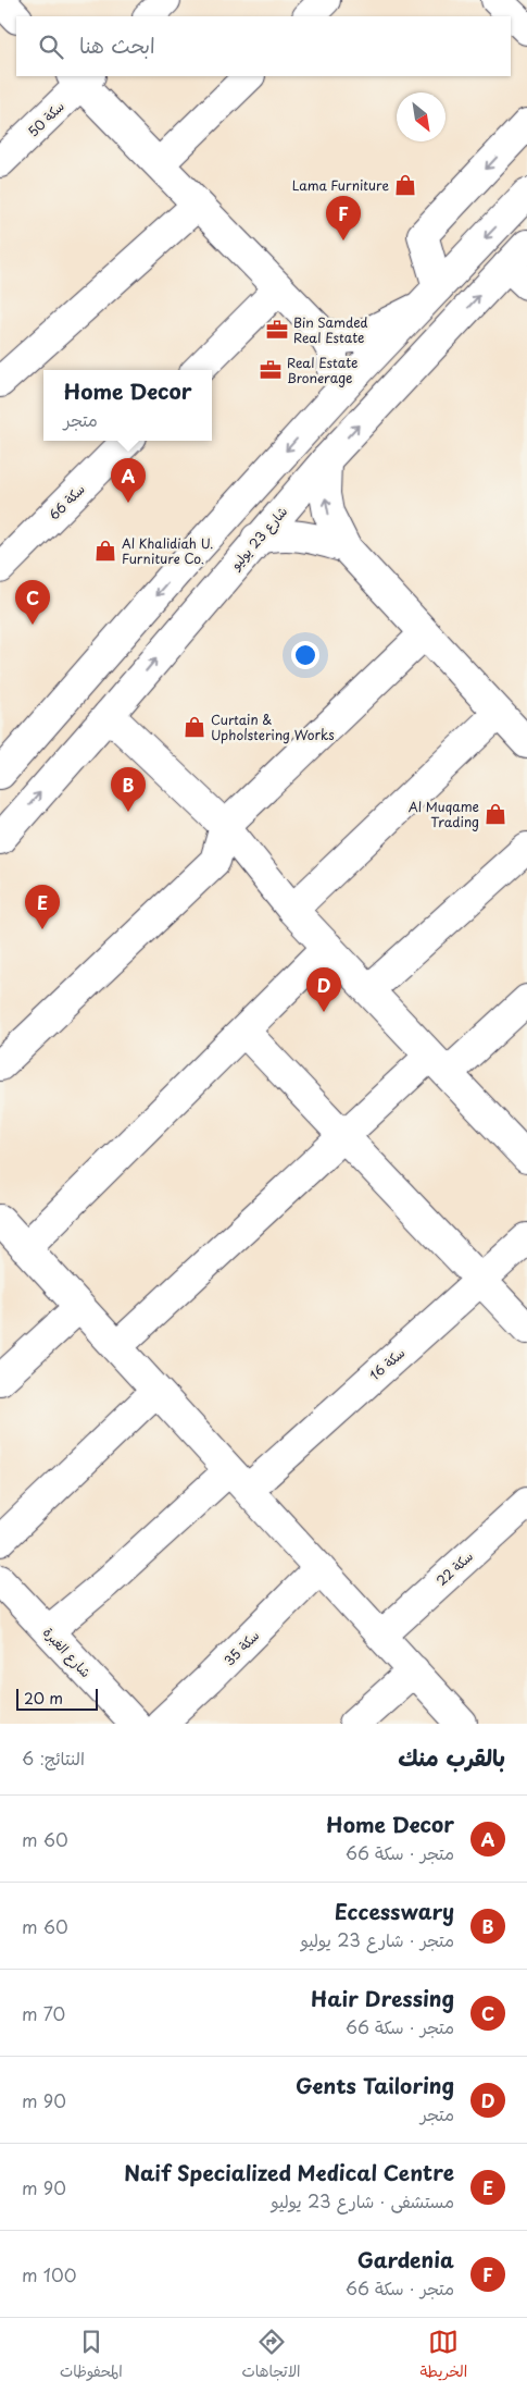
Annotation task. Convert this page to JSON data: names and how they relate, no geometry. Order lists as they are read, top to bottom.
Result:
{
  "streets": {
    "street": [
      "سكة 50",
      "سكة 66",
      "شارع 23 يوليو",
      "سكة 16",
      "سكة 22",
      "سكة 35",
      "شارع الغبرة"
    ]
  },
  "crossings": [
    ["سكة 16", "شارع الغبرة"]
  ],
  "places": {
    "shop": [
      "Lama Furniture",
      "Al Khalidiah U. Furniture Co.",
      "Curtain & Upholstering Works",
      "Al Muqame Trading"
    ],
    "office": ["Bin Samded Real Estate", "Real Estate Bronerage"]
  },
  "scale_bar": "20 m",
  "north": "bottom right",
  "page": {
    "search": "ابحث هنا",
    "pins": [
      "F",
      "A",
      "C",
      "B",
      "E",
      "D"
    ],
    "popup": ["Home Decor", "متجر"],
    "scale": "20 m",
    "heading": ["بالقرب منك", "النتائج: 6"],
    "list": [
      {
        "mark": "A",
        "name": "Home Decor",
        "note": "متجر · سكة 66",
        "value": "60 m"
      },
      {
        "mark": "B",
        "name": "Eccesswary",
        "note": "متجر · شارع 23 يوليو",
        "value": "60 m"
      },
      {
        "mark": "C",
        "name": "Hair Dressing",
        "note": "متجر · سكة 66",
        "value": "70 m"
      },
      {
        "mark": "D",
        "name": "Gents Tailoring",
        "note": "متجر",
        "value": "90 m"
      },
      {
        "mark": "E",
        "name": "Naif Specialized Medical Centre",
        "note": "مستشفى · شارع 23 يوليو",
        "value": "90 m"
      },
      {
        "mark": "F",
        "name": "Gardenia",
        "note": "متجر · سكة 66",
        "value": "100 m"
      }
    ],
    "nav": ["الخريطة", "الاتجاهات", "المحفوظات"]
  }
}
